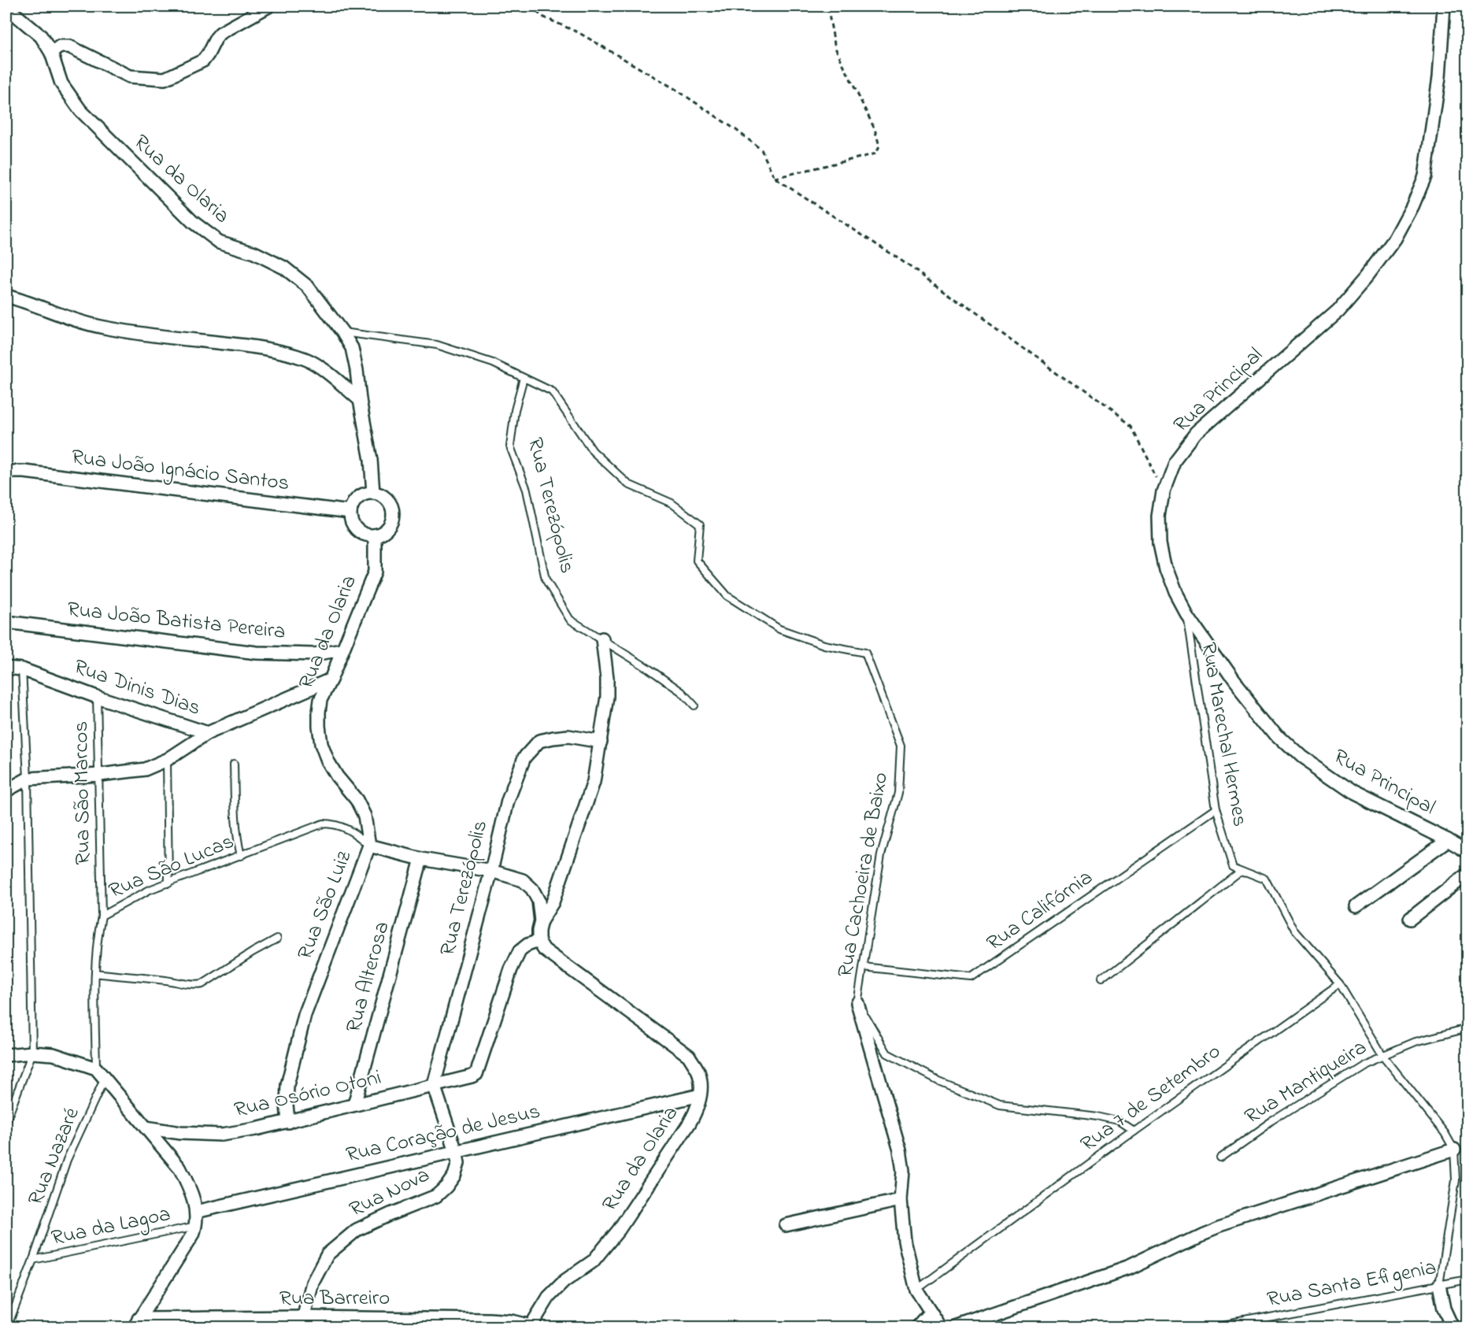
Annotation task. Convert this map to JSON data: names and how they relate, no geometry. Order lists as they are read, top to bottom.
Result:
{
  "streets": {
    "street": [
      "Rua da Olaria",
      "Rua Principal",
      "Rua João Ignácio Santos",
      "Rua Terezópolis",
      "Rua João Batista Pereira",
      "Rua Dinis Dias",
      "Rua São Luiz",
      "Rua Alterosa",
      "Rua Osório Otoni",
      "Rua Coração de Jesus",
      "Rua Nova",
      "Rua Barreiro"
    ],
    "lane": [
      "Rua Marechal Hermes",
      "Rua São Marcos",
      "Rua São Lucas",
      "Rua Cachoeira de Baixo",
      "Rua Califórnia",
      "Rua Mantiqueira",
      "Rua 7 de Setembro",
      "Rua Nazaré",
      "Rua da Lagoa",
      "Rua Santa Efigenia"
    ]
  },
  "crossings": [
    ["Rua da Olaria", "Rua João Ignácio Santos"],
    ["Rua da Olaria", "Rua João Batista Pereira"],
    ["Rua da Olaria", "Rua Dinis Dias"],
    ["Rua da Olaria", "Rua São Lucas"],
    ["Rua da Olaria", "Rua São Luiz"],
    ["Rua da Olaria", "Rua Osório Otoni"],
    ["Rua da Olaria", "Rua Coração de Jesus"],
    ["Rua da Olaria", "Rua Barreiro"],
    ["Rua Principal", "Rua Marechal Hermes"],
    ["Rua Terezópolis", "Rua Cachoeira de Baixo"],
    ["Rua Terezópolis", "Rua São Luiz"],
    ["Rua Terezópolis", "Rua Osório Otoni"],
    ["Rua Terezópolis", "Rua Nova"],
    ["Rua Dinis Dias", "Rua São Marcos"],
    ["Rua Marechal Hermes", "Rua Califórnia"],
    ["Rua Marechal Hermes", "Rua 7 de Setembro"],
    ["Rua São Marcos", "Rua São Lucas"],
    ["Rua São Lucas", "Rua São Luiz"],
    ["Rua Cachoeira de Baixo", "Rua Califórnia"],
    ["Rua Cachoeira de Baixo", "Rua 7 de Setembro"],
    ["Rua São Luiz", "Rua Alterosa"],
    ["Rua São Luiz", "Rua Osório Otoni"],
    ["Rua Alterosa", "Rua Osório Otoni"],
    ["Rua Osório Otoni", "Rua Nova"],
    ["Rua Coração de Jesus", "Rua Nova"],
    ["Rua Nazaré", "Rua da Lagoa"],
    ["Rua Nova", "Rua Barreiro"]
  ]
}
